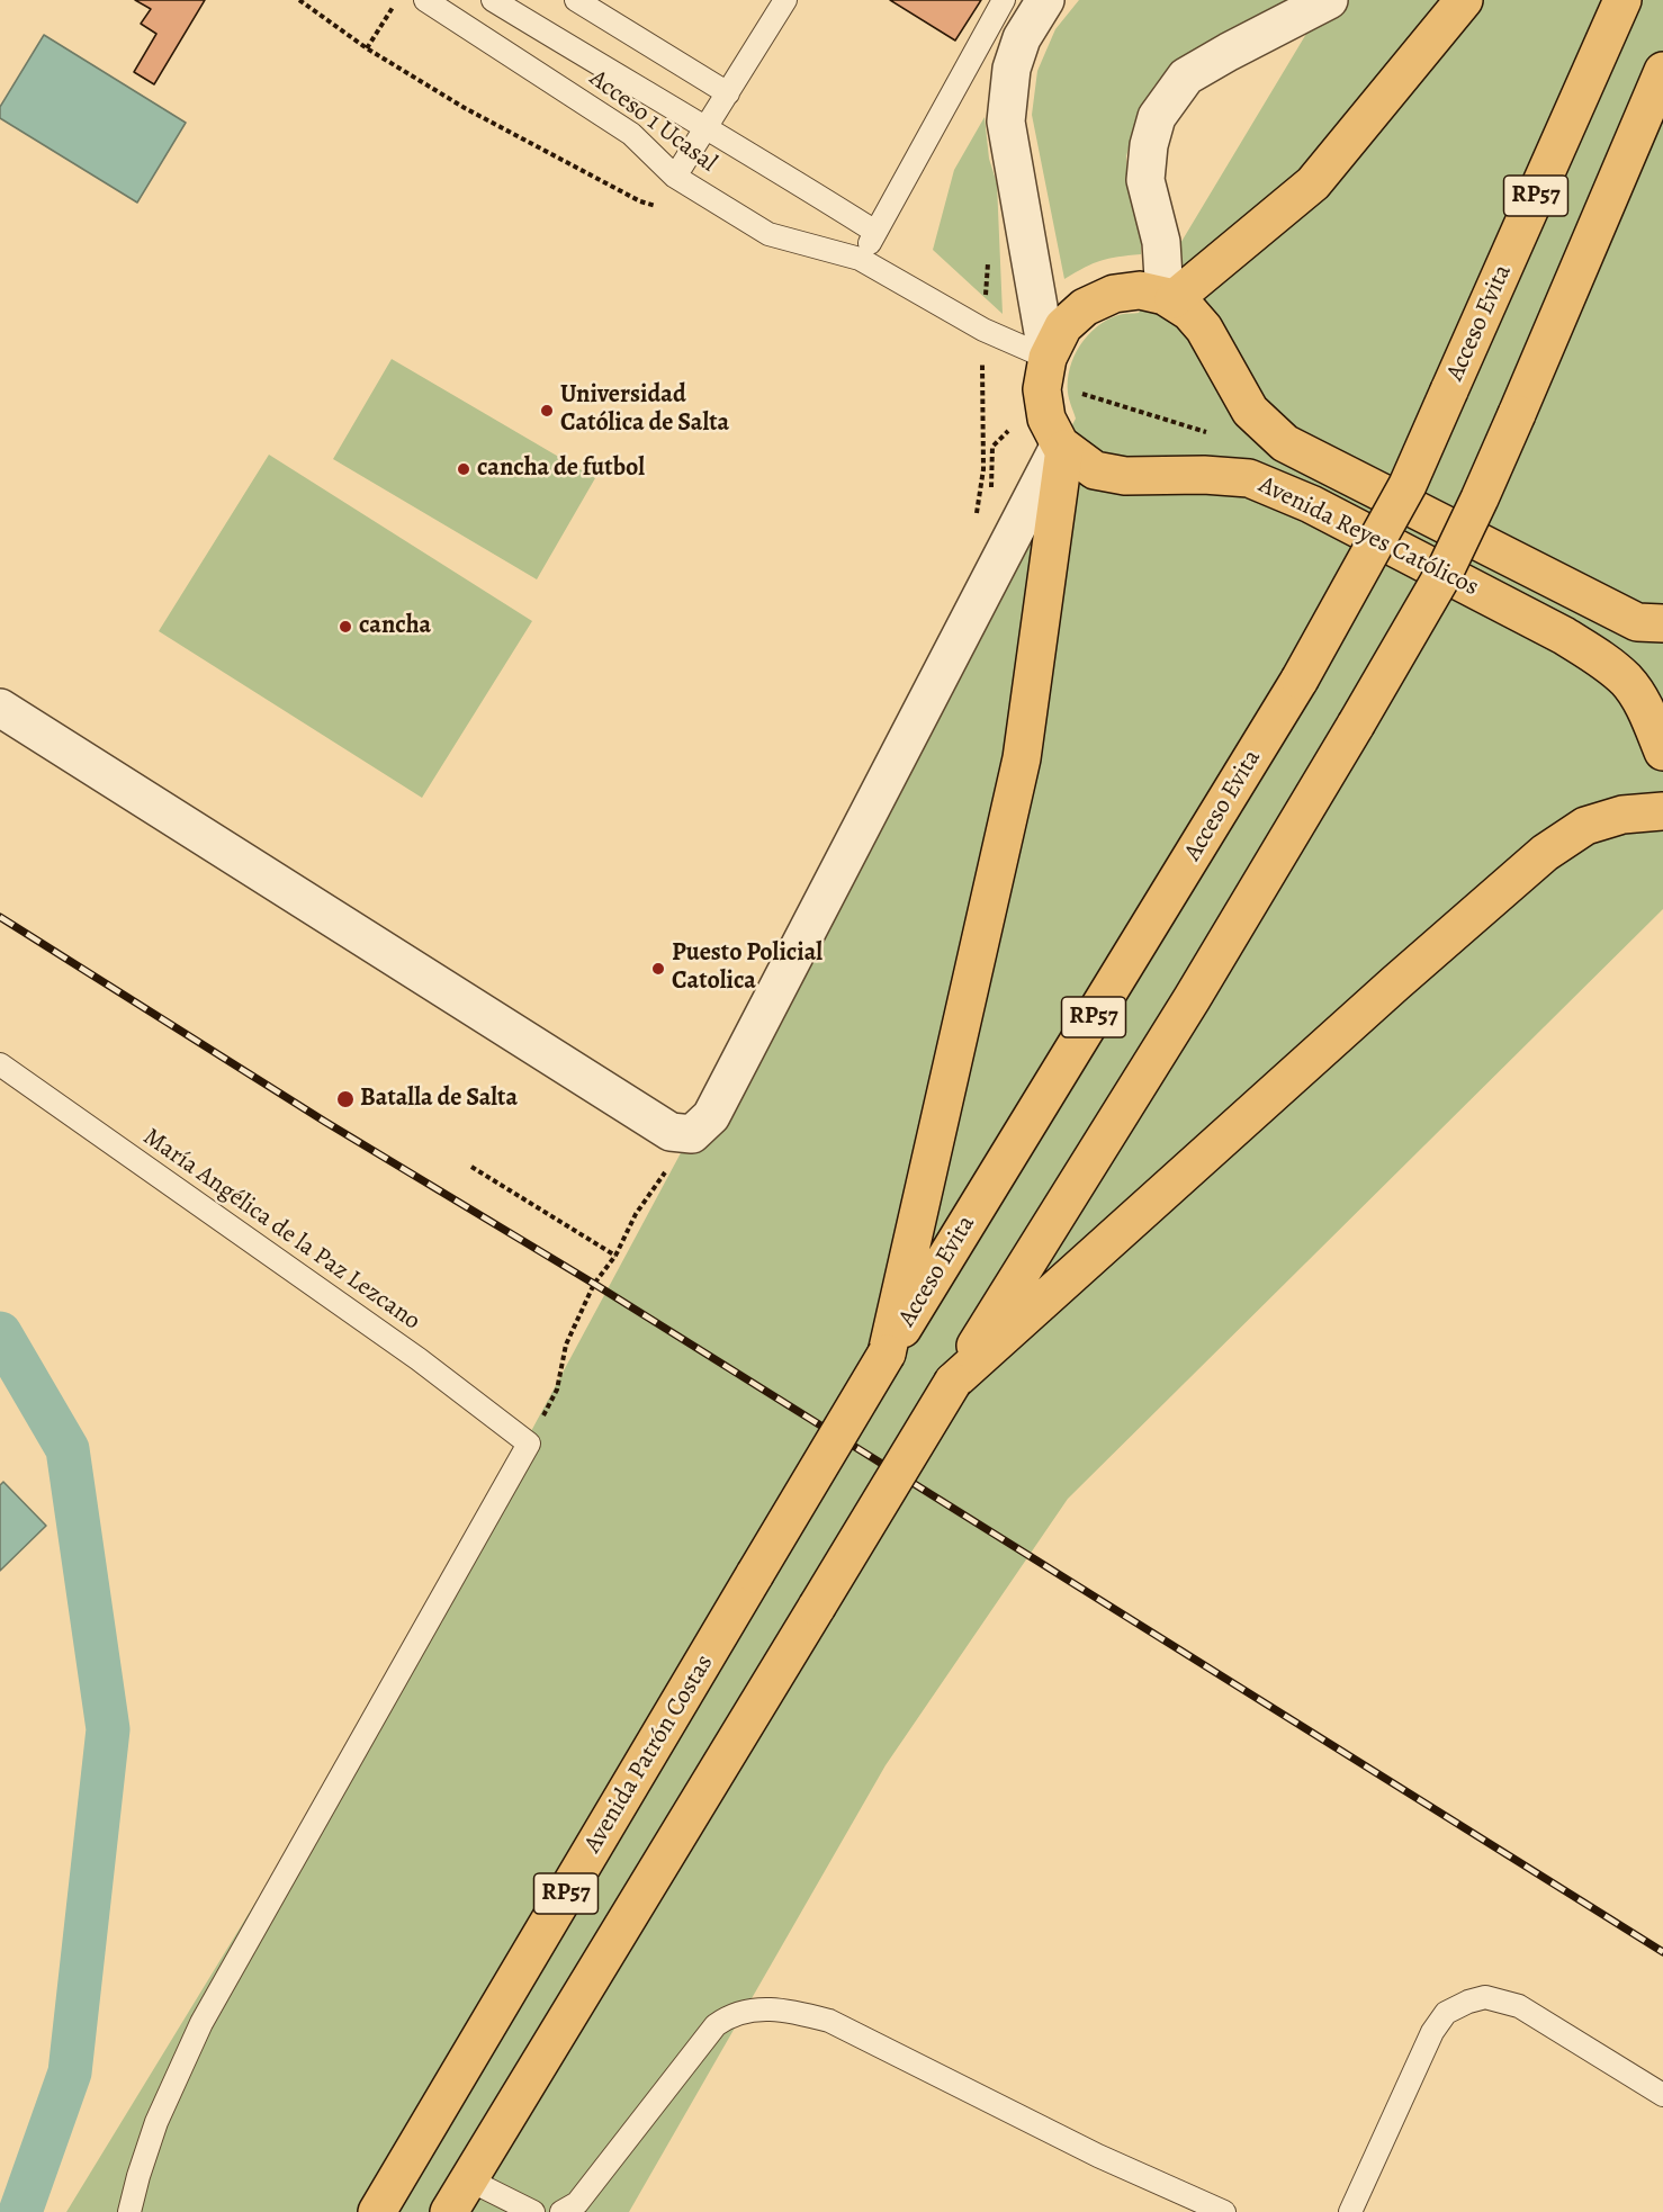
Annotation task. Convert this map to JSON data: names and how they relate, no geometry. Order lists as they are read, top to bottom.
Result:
{
  "streets": {
    "main road": [
      "RP57",
      "Acceso Evita",
      "Avenida Reyes Católicos",
      "Avenida Patrón Costas"
    ],
    "lane": ["Acceso 1 Ucasal", "María Angélica de la Paz Lezcano"]
  },
  "crossings": [
    ["Acceso 1 Ucasal", "Avenida Reyes Católicos"],
    ["Acceso Evita", "Avenida Patrón Costas"]
  ],
  "places": [
    "Universidad Católica de Salta",
    "cancha de futbol",
    "cancha",
    "Puesto Policial Catolica",
    "Batalla de Salta"
  ]
}
